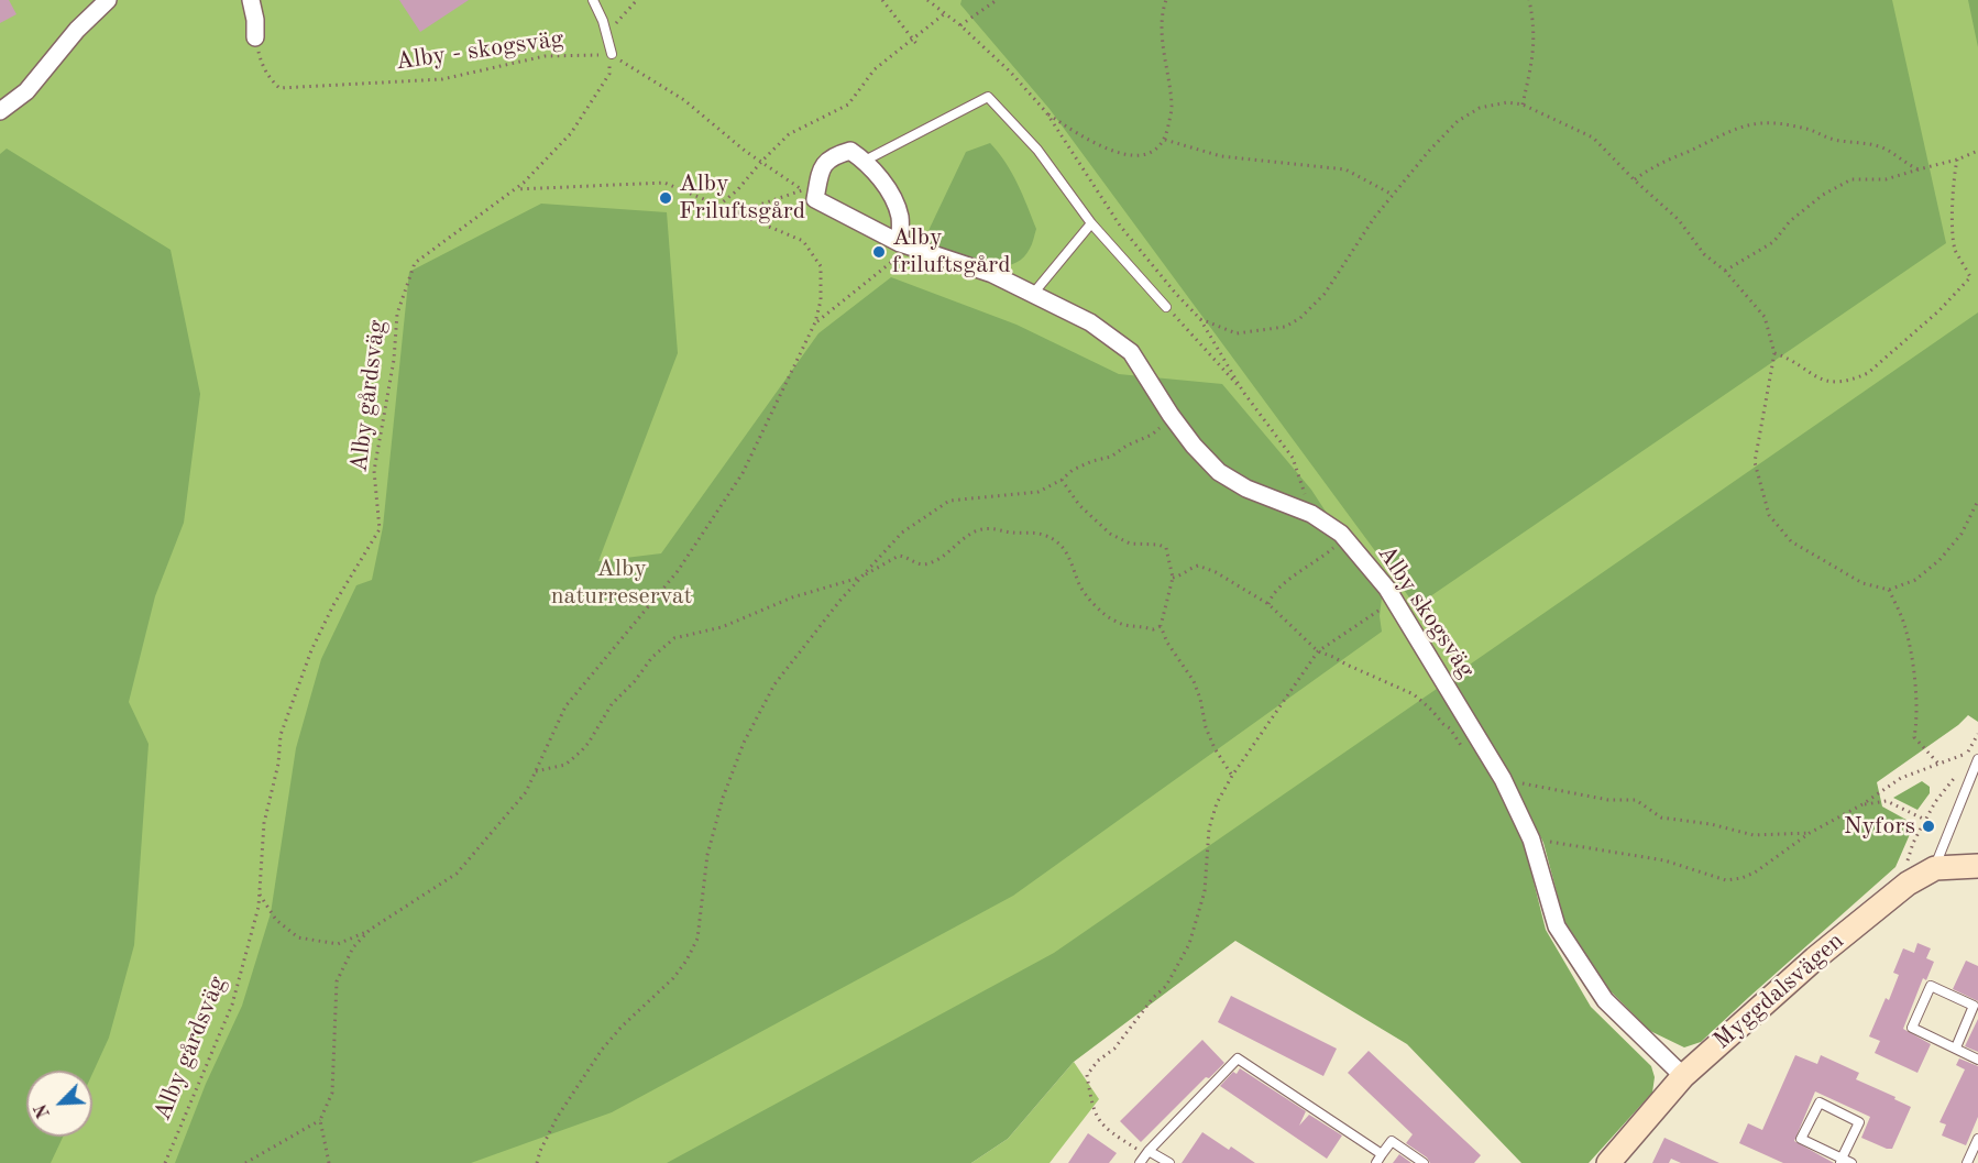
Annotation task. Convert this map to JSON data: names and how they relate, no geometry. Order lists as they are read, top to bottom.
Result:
{
  "streets": {
    "street": ["Alby skogsväg", "Myggdalsvägen"],
    "path": ["Alby - skogsväg", "Alby gårdsväg"]
  },
  "crossings": [
    ["Alby skogsväg", "Myggdalsvägen"]
  ],
  "parks": ["Alby naturreservat"],
  "places": ["Alby Friluftsgård", "Alby friluftsgård", "Nyfors"],
  "north": "bottom left"
}
